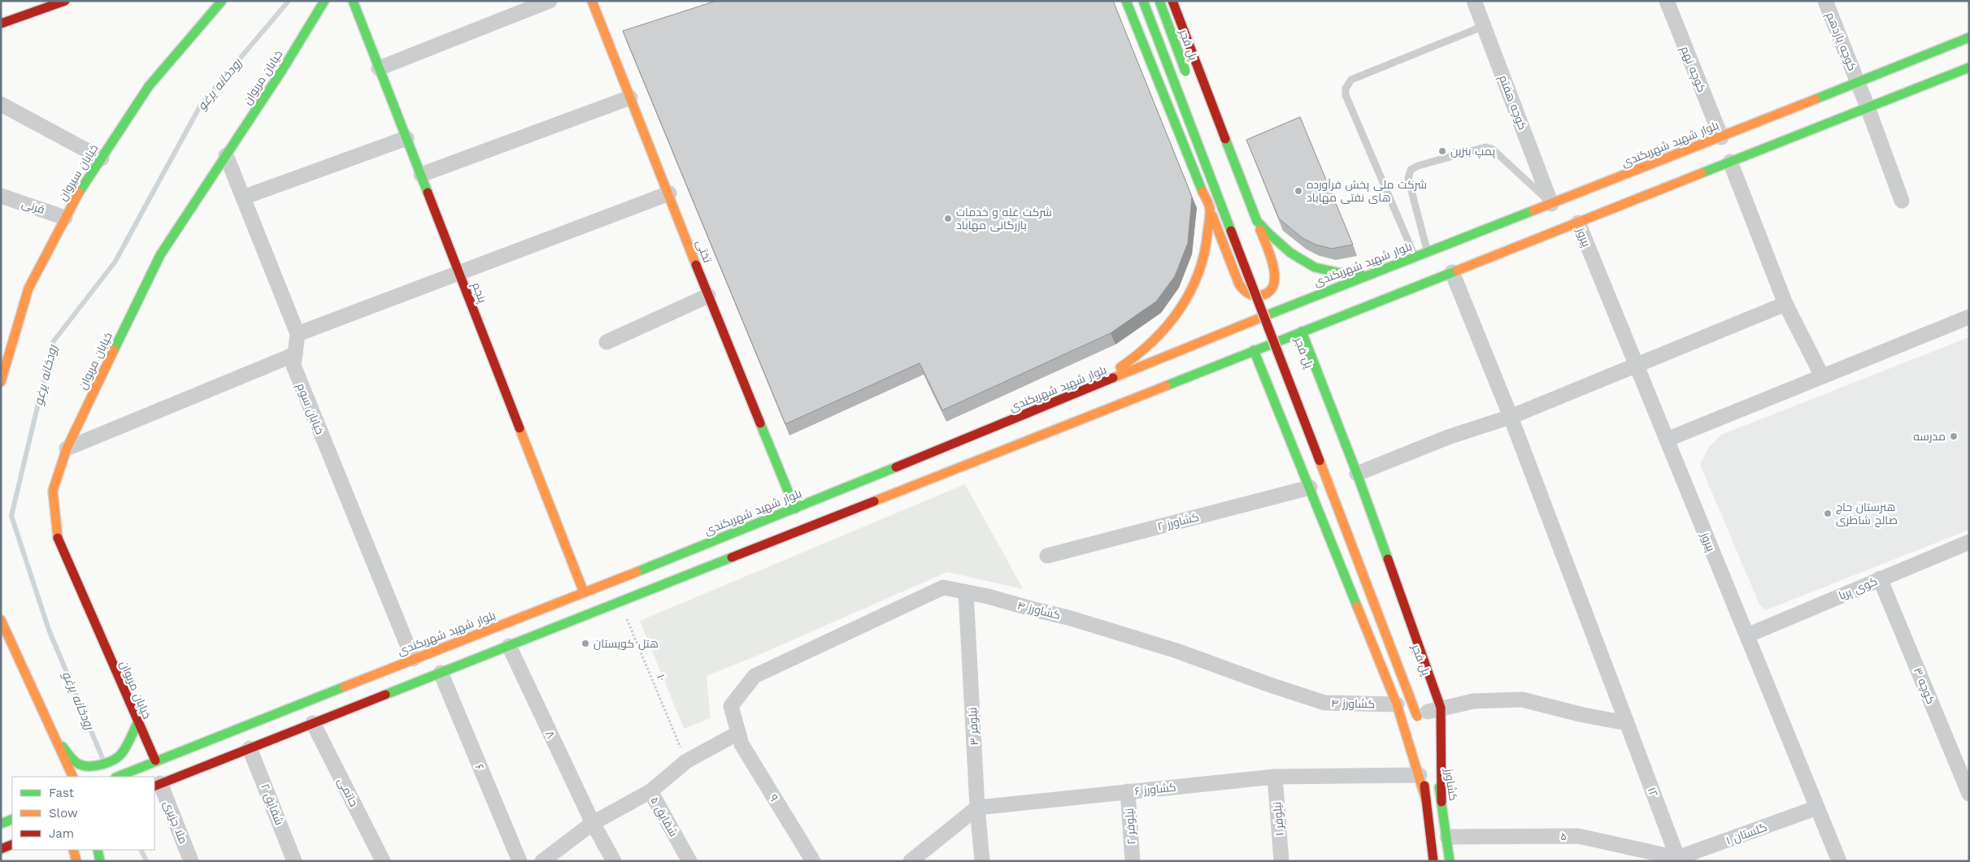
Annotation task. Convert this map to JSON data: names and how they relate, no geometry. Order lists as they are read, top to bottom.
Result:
{
  "streets": {
    "main road": [
      "پل فجر",
      "خیابان مریوان",
      "بلوار شهید شهریکندی",
      "خیابان سیروان",
      "تختی",
      "پنجم",
      "کشاورز"
    ],
    "street": [
      "کوچه یازدهم",
      "کوچه نهم",
      "کوچه هفتم",
      "قرنی",
      "پیروز",
      "خیابان سوم",
      "کشاورز ۲",
      "کوی پریا",
      "کشاورز ۴",
      "کوچه ۳",
      "نیلوفر ۳",
      "۸",
      "۶",
      "کشاورز ۶",
      "حاتمی",
      "۱۲",
      "۹",
      "شقایق ۲",
      "شقایق ۵",
      "نیلوفر ۱",
      "ملا جزیری",
      "نیلوفر ۲",
      "گلستان ۱",
      "۵"
    ],
    "path": ["۱۰"]
  },
  "crossings": [
    ["کوچه یازدهم", "بلوار شهید شهریکندی"],
    ["کوچه نهم", "بلوار شهید شهریکندی"],
    ["خیابان مریوان", "بلوار شهید شهریکندی"],
    ["خیابان مریوان", "خیابان سوم"],
    ["کوچه هفتم", "بلوار شهید شهریکندی"],
    ["بلوار شهید شهریکندی", "تختی"],
    ["بلوار شهید شهریکندی", "پنجم"],
    ["بلوار شهید شهریکندی", "خیابان سوم"],
    ["خیابان سیروان", "قرنی"],
    ["پیروز", "کوی پریا"],
    ["پیروز", "گلستان ۱"],
    ["کوی پریا", "کوچه ۳"],
    ["کشاورز ۴", "نیلوفر ۳"],
    ["کشاورز ۴", "۹"],
    ["کشاورز ۴", "شقایق ۵"],
    ["۱۰", "شقایق ۵"],
    ["نیلوفر ۳", "کشاورز ۶"],
    ["کشاورز", "۵"],
    ["کشاورز ۶", "نیلوفر ۱"],
    ["کشاورز ۶", "نیلوفر ۲"],
    ["۱۲", "گلستان ۱"],
    ["۱۲", "۵"],
    ["۹", "شقایق ۵"],
    ["گلستان ۱", "۵"]
  ],
  "water": ["رودخانه یرغو"],
  "places": [
    "پمپ بنزین",
    "شرکت ملی پخش فرآورده های نفتی مهاباد",
    "شرکت غله و خدمات بازرگانی مهاباد",
    "مدرسه",
    "هنرستان حاج صالح شاطری",
    "هتل کویستان"
  ],
  "legend": ["Fast", "Slow", "Jam"]
}
